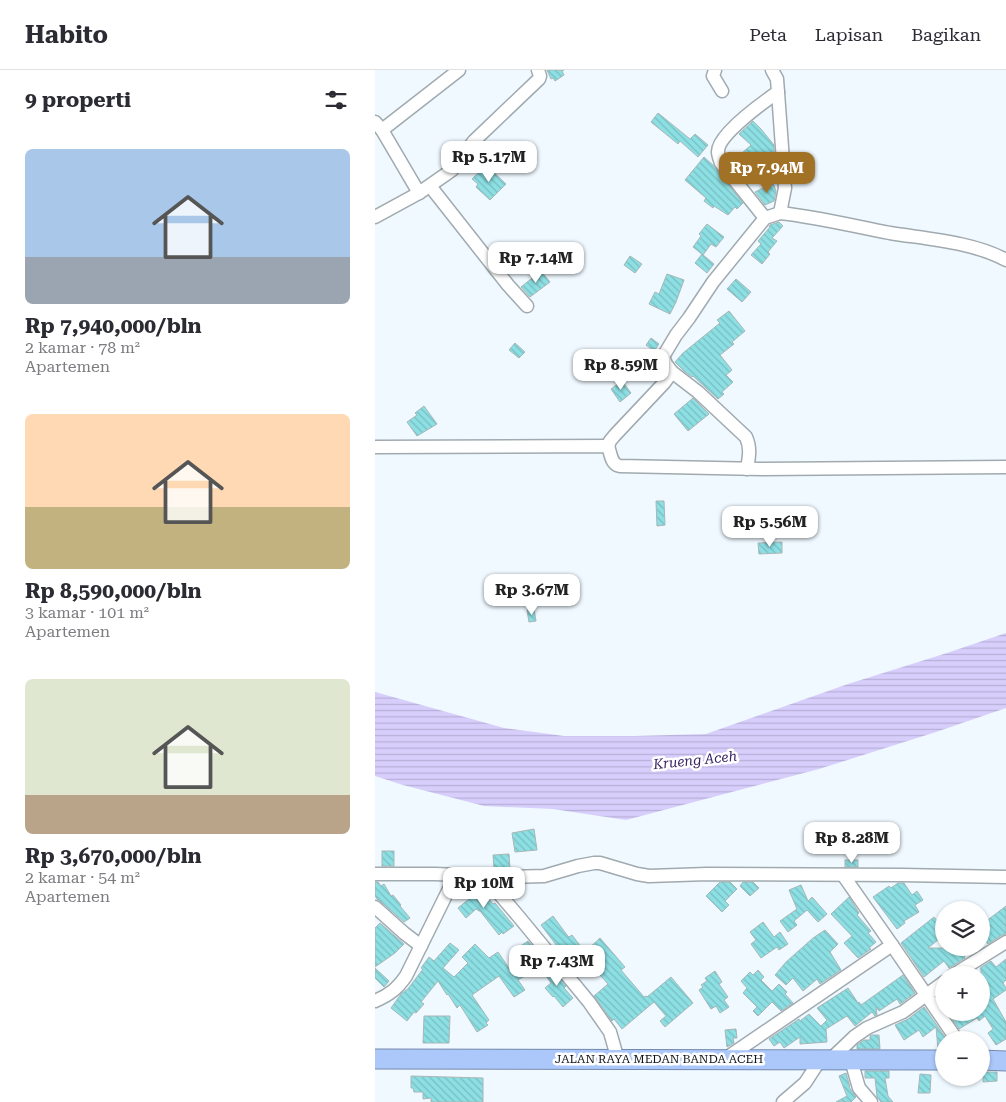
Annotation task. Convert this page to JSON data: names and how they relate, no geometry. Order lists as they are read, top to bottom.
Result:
{
  "streets": {
    "highway": ["JALAN RAYA MEDAN BANDA ACEH"]
  },
  "water": ["Krueng Aceh"],
  "page": {
    "header": "Habito",
    "nav": ["Peta", "Lapisan", "Bagikan"],
    "heading": "9 properti",
    "list": [
      {
        "name": "Rp 7,940,000/bln",
        "note": "2 kamar · 78 m² · Apartemen"
      },
      {
        "name": "Rp 8,590,000/bln",
        "note": "3 kamar · 101 m² · Apartemen"
      },
      {
        "name": "Rp 3,670,000/bln",
        "note": "2 kamar · 54 m² · Apartemen"
      }
    ],
    "price": [
      "Rp 5.17M",
      "Rp 7.94M",
      "Rp 7.14M",
      "Rp 8.59M",
      "Rp 5.56M",
      "Rp 3.67M",
      "Rp 8.28M",
      "Rp 10M",
      "Rp 7.43M"
    ],
    "map_buttons": ["+", "−"]
  }
}
